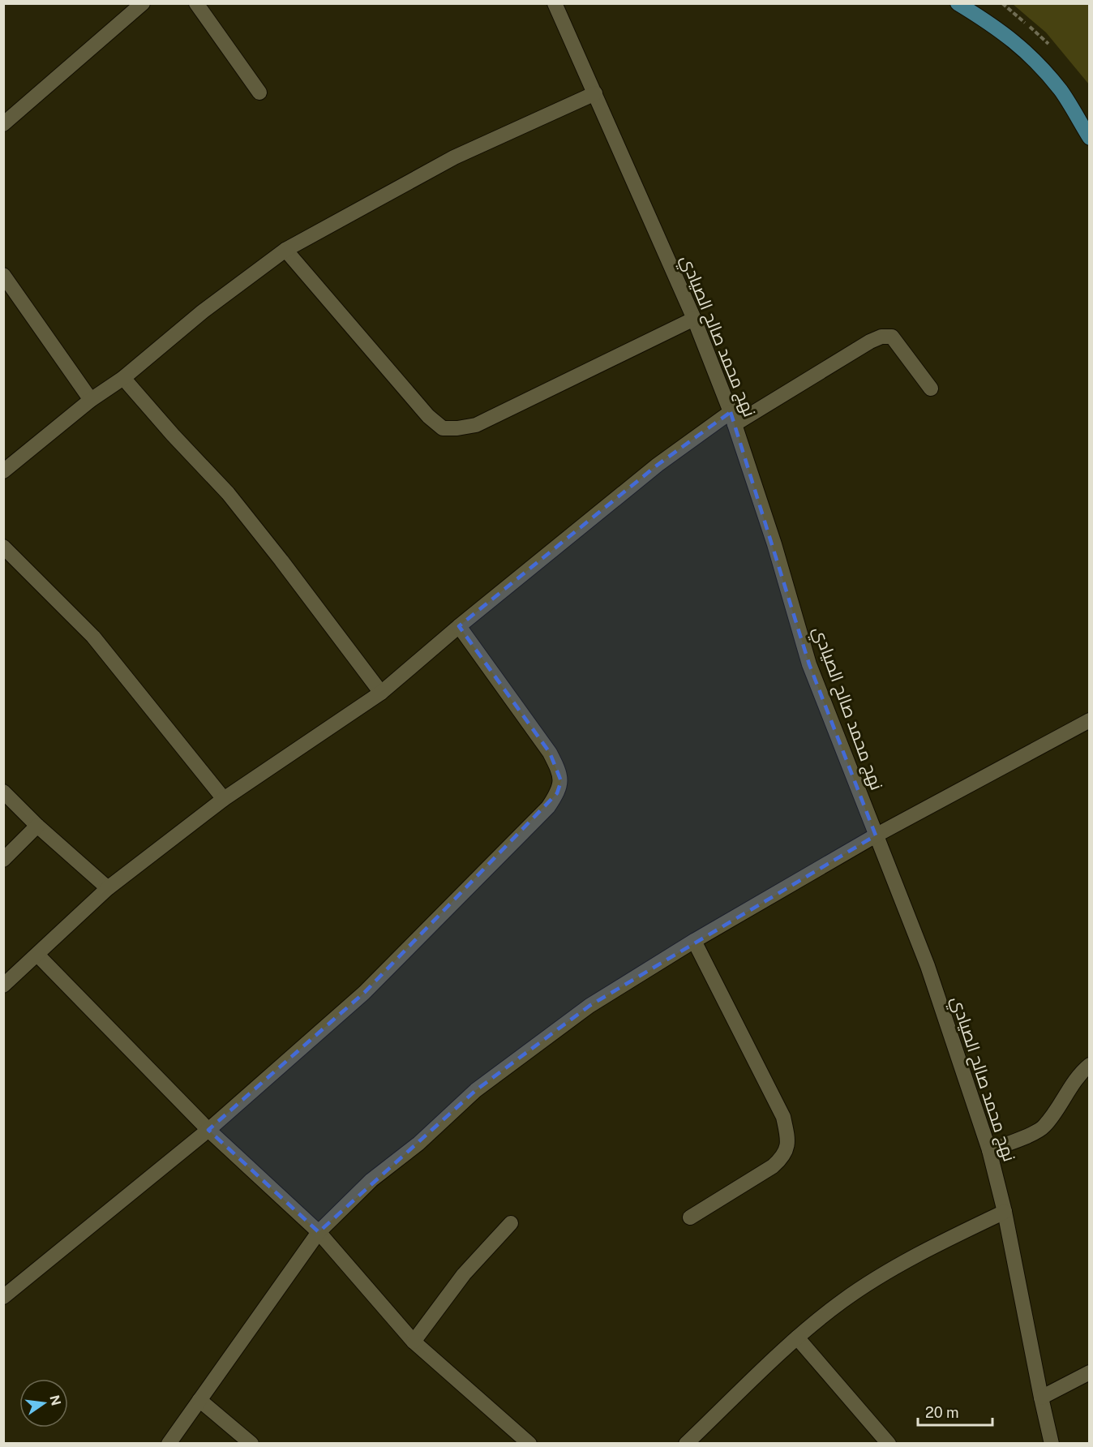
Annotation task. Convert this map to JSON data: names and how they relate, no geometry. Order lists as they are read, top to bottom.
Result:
{
  "streets": {
    "street": ["نهج محمد صالح الصيادي"]
  },
  "scale_bar": "20 m",
  "north": "right"
}
